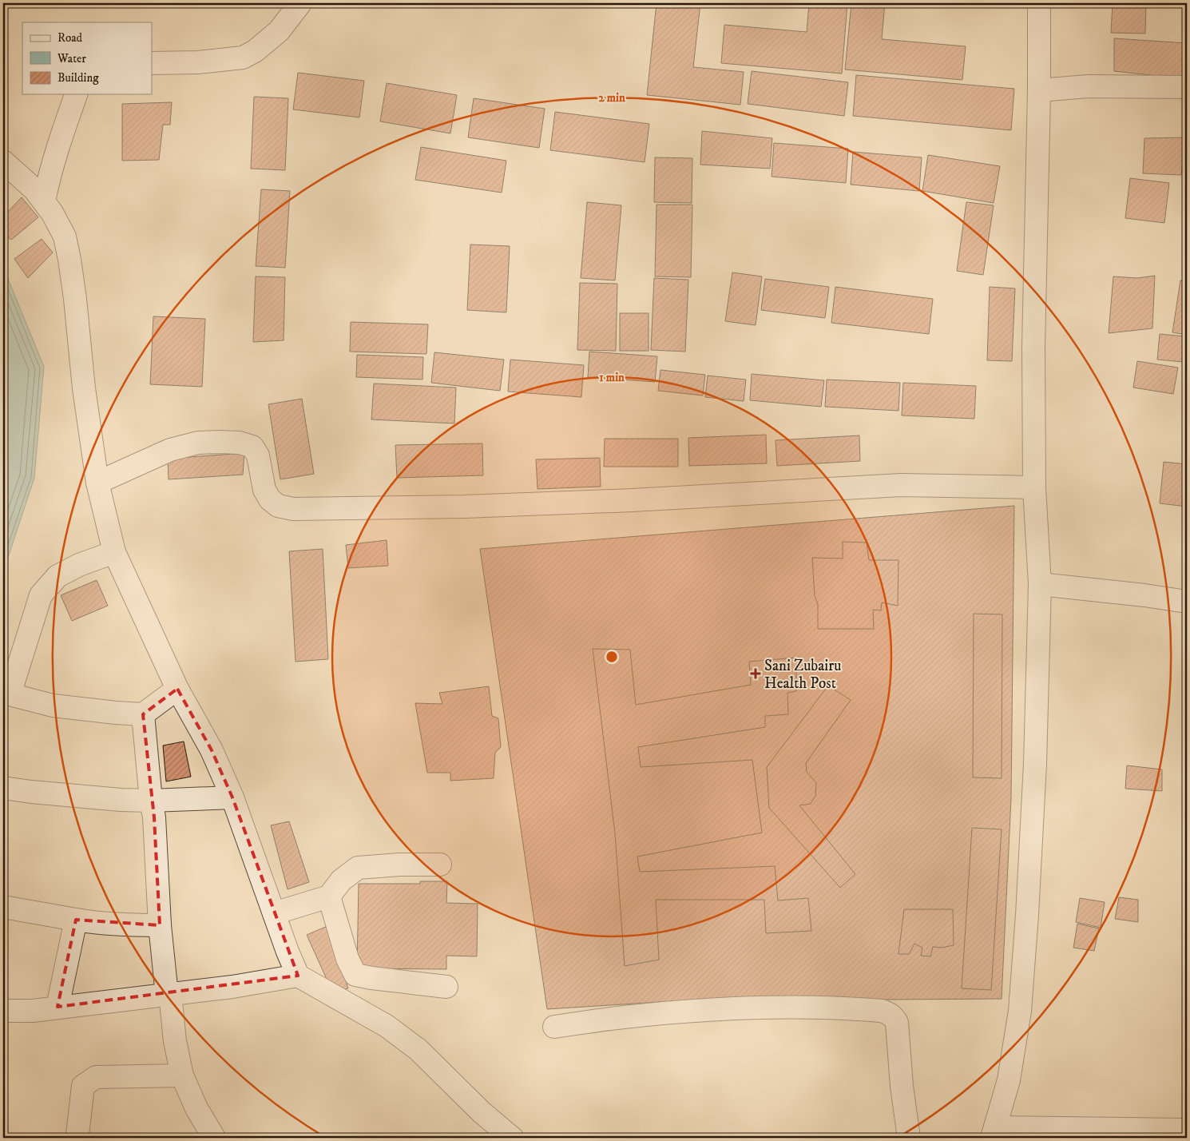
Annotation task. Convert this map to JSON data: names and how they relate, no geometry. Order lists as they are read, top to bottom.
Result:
{
  "places": {
    "health": ["Sani Zubairu Health Post"]
  },
  "legend": ["Road", "Water", "Building"],
  "rings": ["2 min", "1 min"]
}
